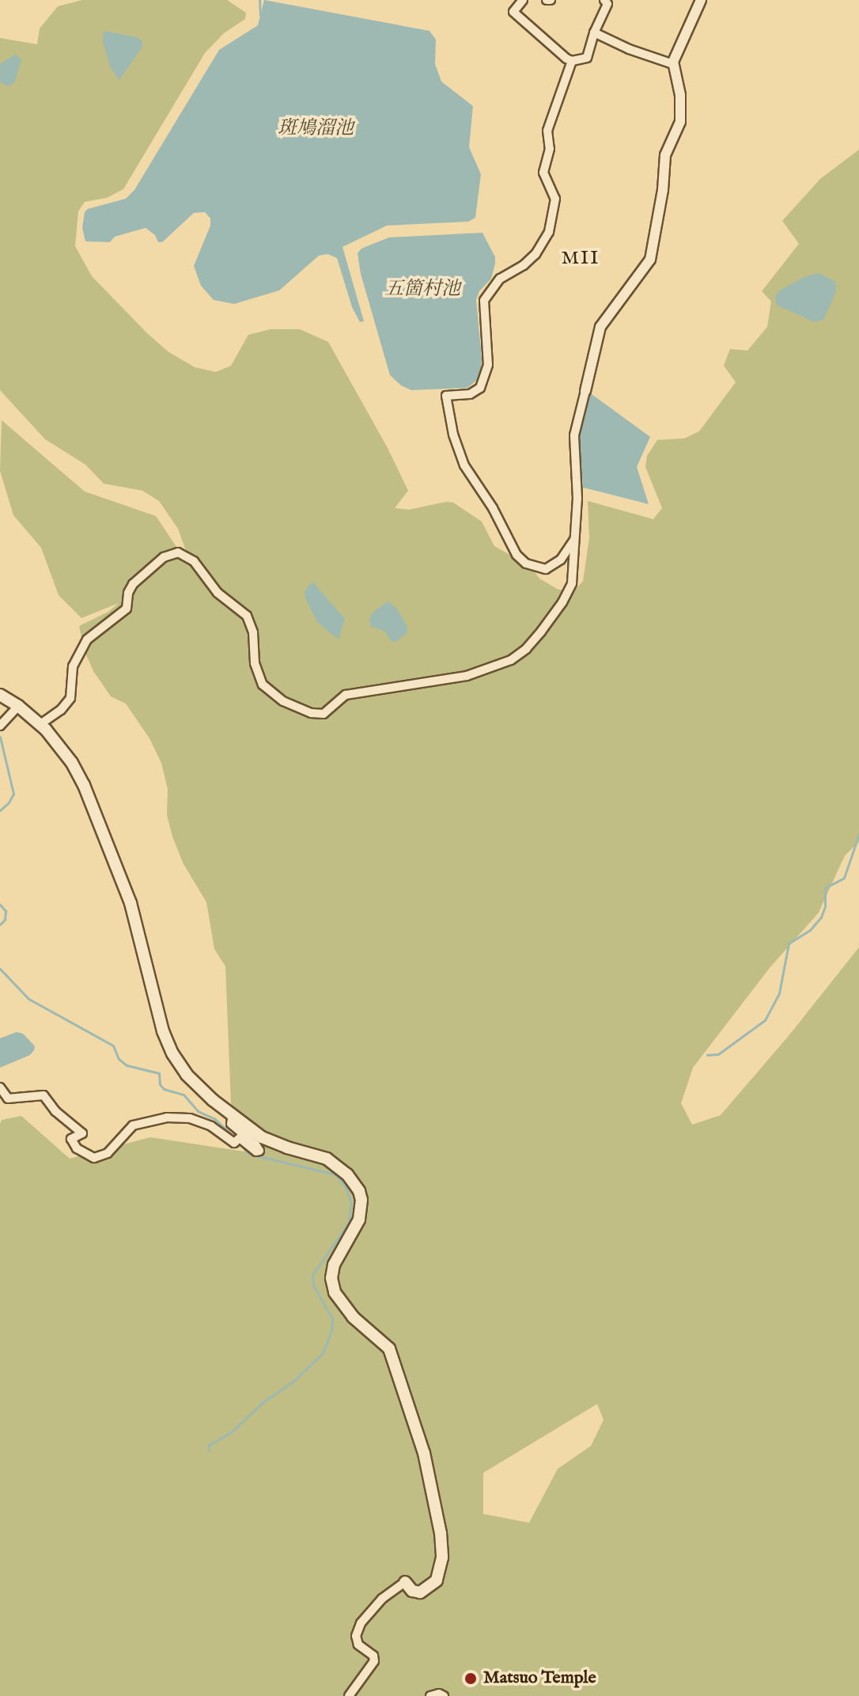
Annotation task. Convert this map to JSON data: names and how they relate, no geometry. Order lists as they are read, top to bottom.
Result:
{
  "districts": ["MII"],
  "water": ["斑鳩溜池", "五箇村池"],
  "places": ["Matsuo Temple"]
}
